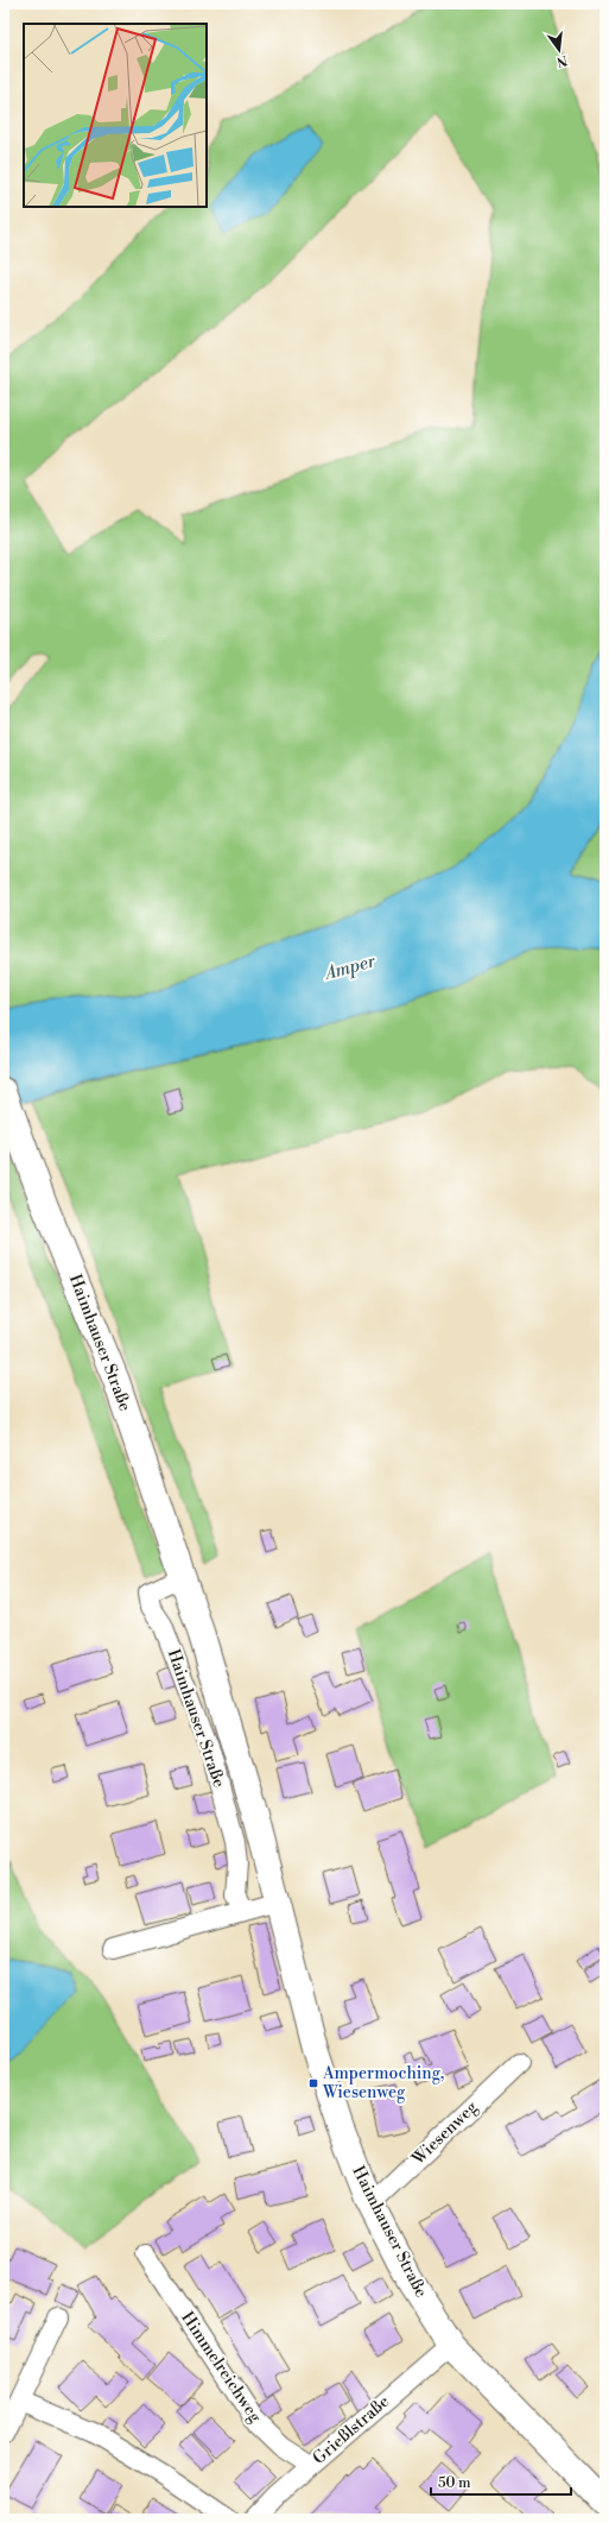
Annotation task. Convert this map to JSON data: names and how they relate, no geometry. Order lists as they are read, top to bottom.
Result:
{
  "streets": {
    "main road": ["Haimhauser Straße"],
    "street": ["Wiesenweg", "Himmelreichweg", "Grießlstraße"]
  },
  "crossings": [
    ["Haimhauser Straße", "Wiesenweg"],
    ["Haimhauser Straße", "Grießlstraße"],
    ["Himmelreichweg", "Grießlstraße"]
  ],
  "water": ["Amper"],
  "places": {
    "transit": ["Ampermoching, Wiesenweg"]
  },
  "scale_bar": "50 m",
  "north": "bottom"
}
